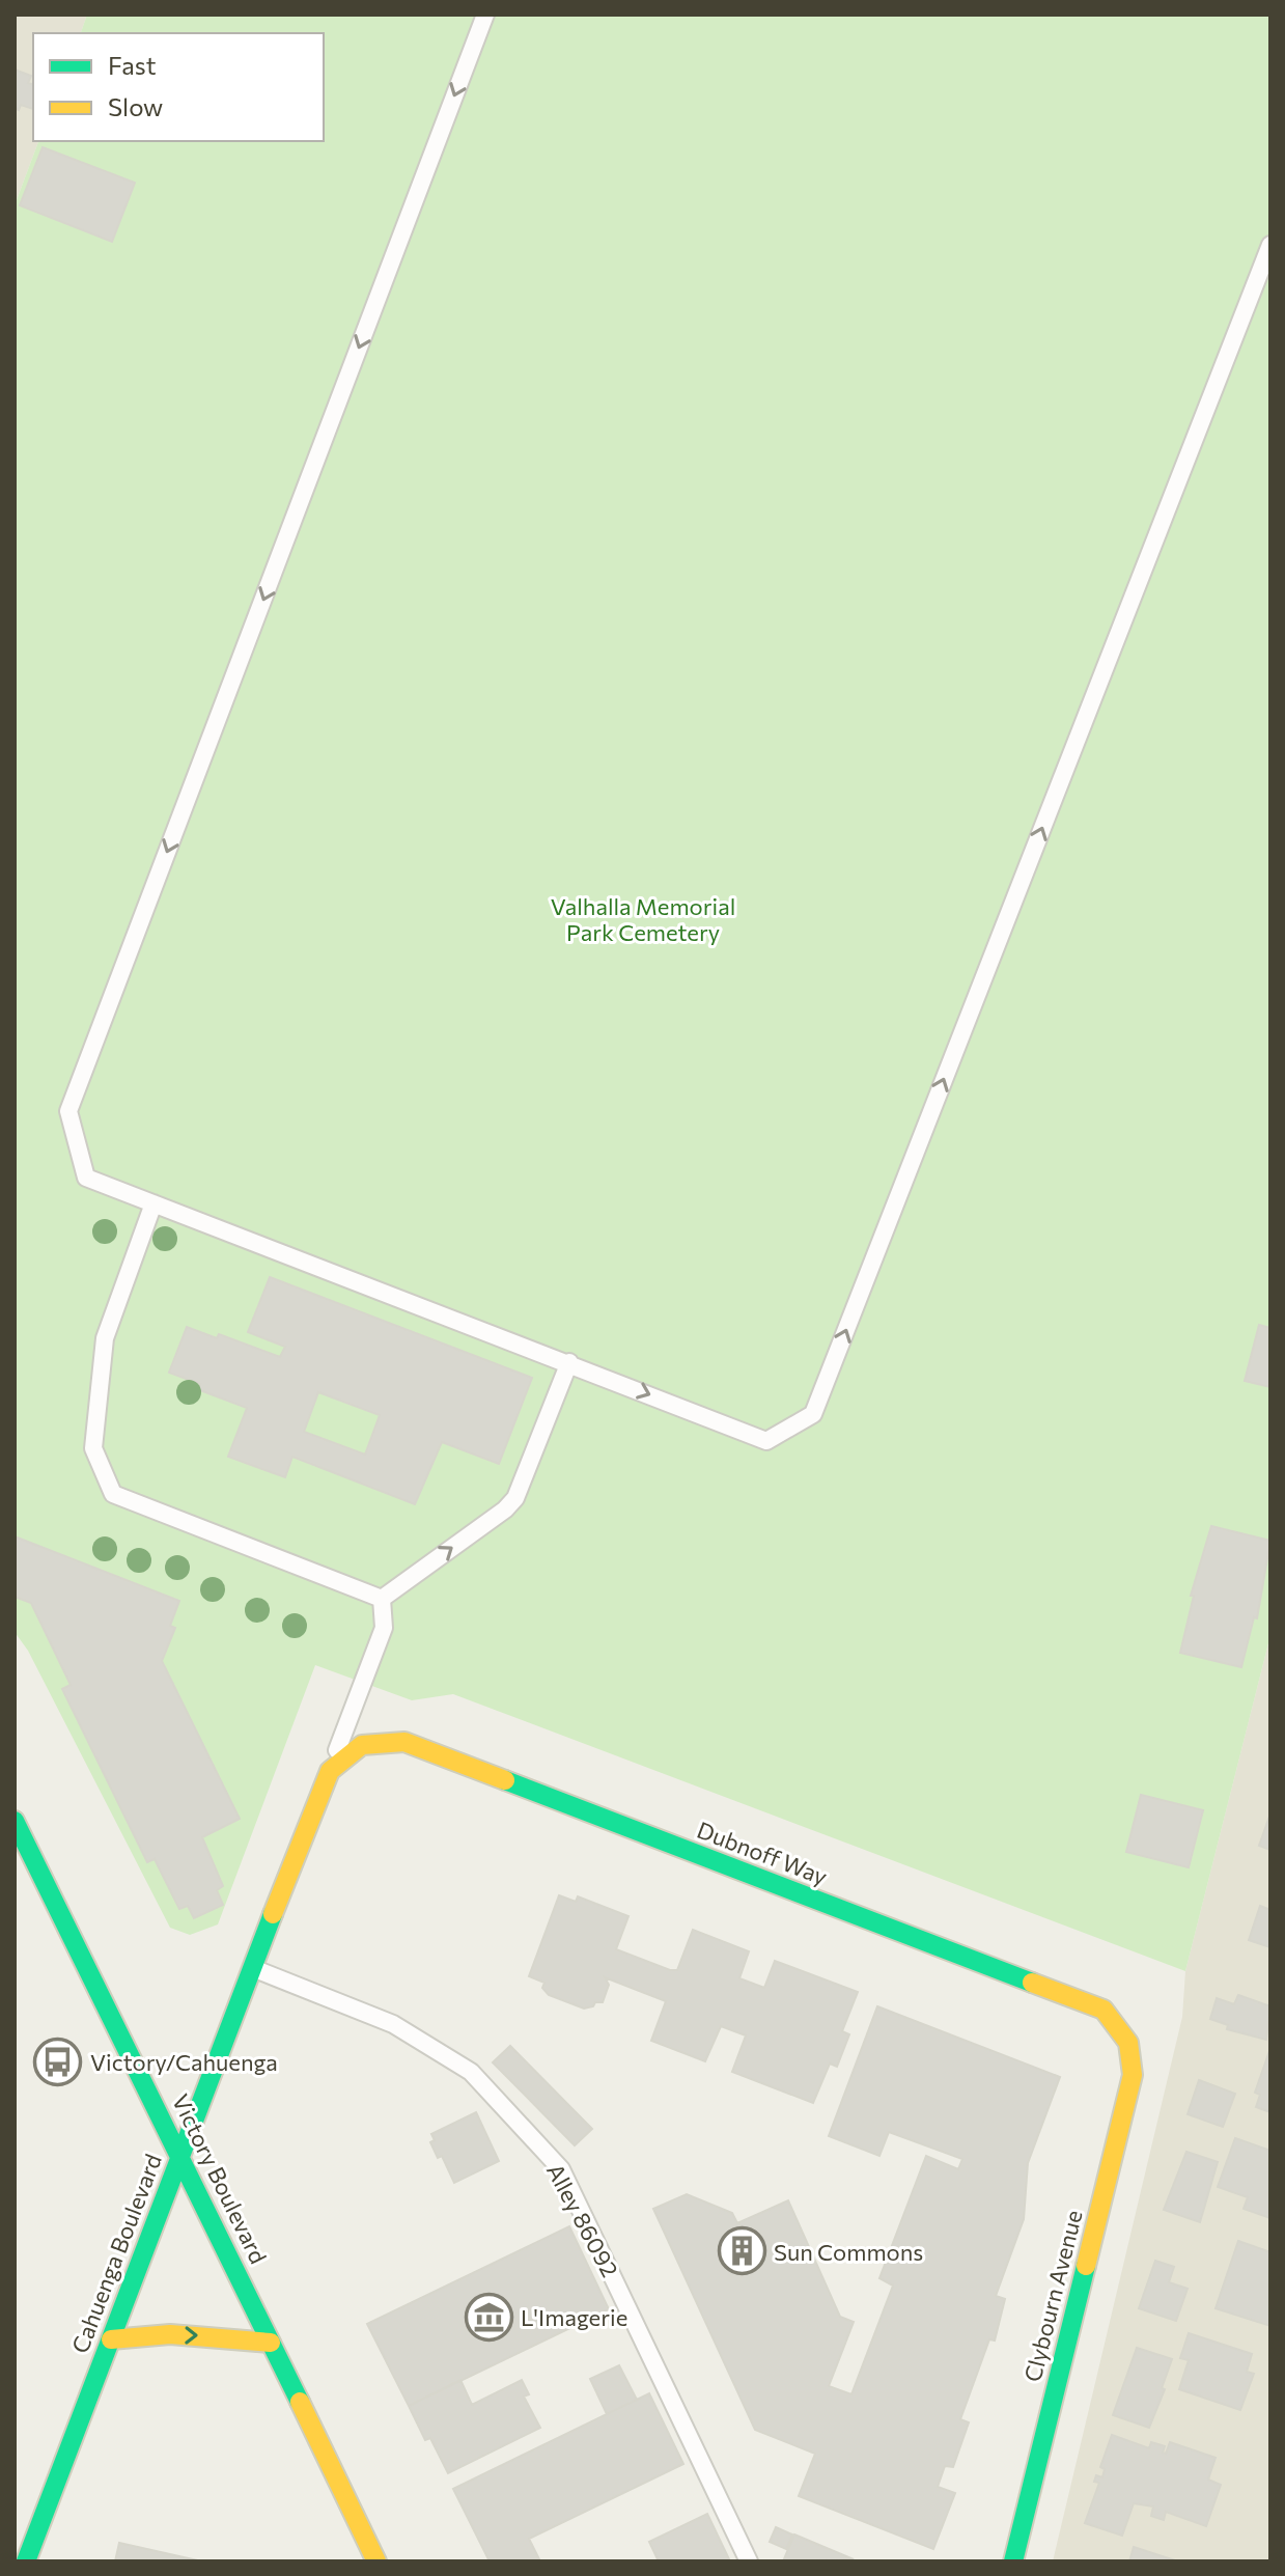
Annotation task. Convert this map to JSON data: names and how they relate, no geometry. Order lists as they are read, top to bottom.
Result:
{
  "streets": {
    "street": [
      "Dubnoff Way",
      "Victory Boulevard",
      "Cahuenga Boulevard",
      "Clybourn Avenue"
    ],
    "lane": ["Alley 86092"]
  },
  "crossings": [
    ["Dubnoff Way", "Cahuenga Boulevard"],
    ["Dubnoff Way", "Clybourn Avenue"],
    ["Victory Boulevard", "Cahuenga Boulevard"],
    ["Alley 86092", "Cahuenga Boulevard"]
  ],
  "parks": ["Valhalla Memorial Park Cemetery"],
  "places": {
    "bus stop": ["Victory/Cahuenga"],
    "building": ["Sun Commons"],
    "museum": ["L'Imagerie"]
  },
  "legend": ["Fast", "Slow"]
}
